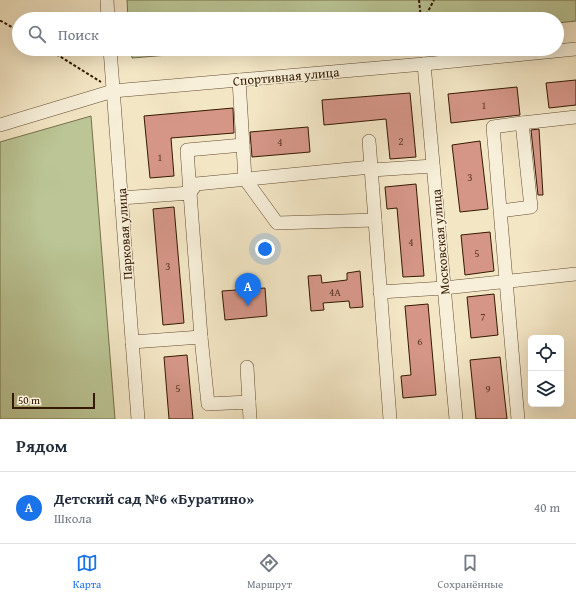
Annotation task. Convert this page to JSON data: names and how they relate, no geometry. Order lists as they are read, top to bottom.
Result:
{
  "streets": {
    "street": ["Спортивная улица", "Парковая улица", "Московская улица"]
  },
  "crossings": [
    ["Спортивная улица", "Парковая улица"],
    ["Спортивная улица", "Московская улица"]
  ],
  "house_numbers": [
    "1",
    "2",
    "4",
    "1",
    "3",
    "4",
    "5",
    "3",
    "4А",
    "7",
    "6",
    "5",
    "9"
  ],
  "scale_bar": "50 m",
  "page": {
    "search": "Поиск",
    "pins": "A",
    "scale": "50 m",
    "heading": "Рядом",
    "list": [
      {
        "mark": "A",
        "name": "Детский сад №6 «Буратино»",
        "note": "Школа",
        "value": "40 m"
      }
    ],
    "nav": ["Карта", "Маршрут", "Сохранённые"]
  }
}
